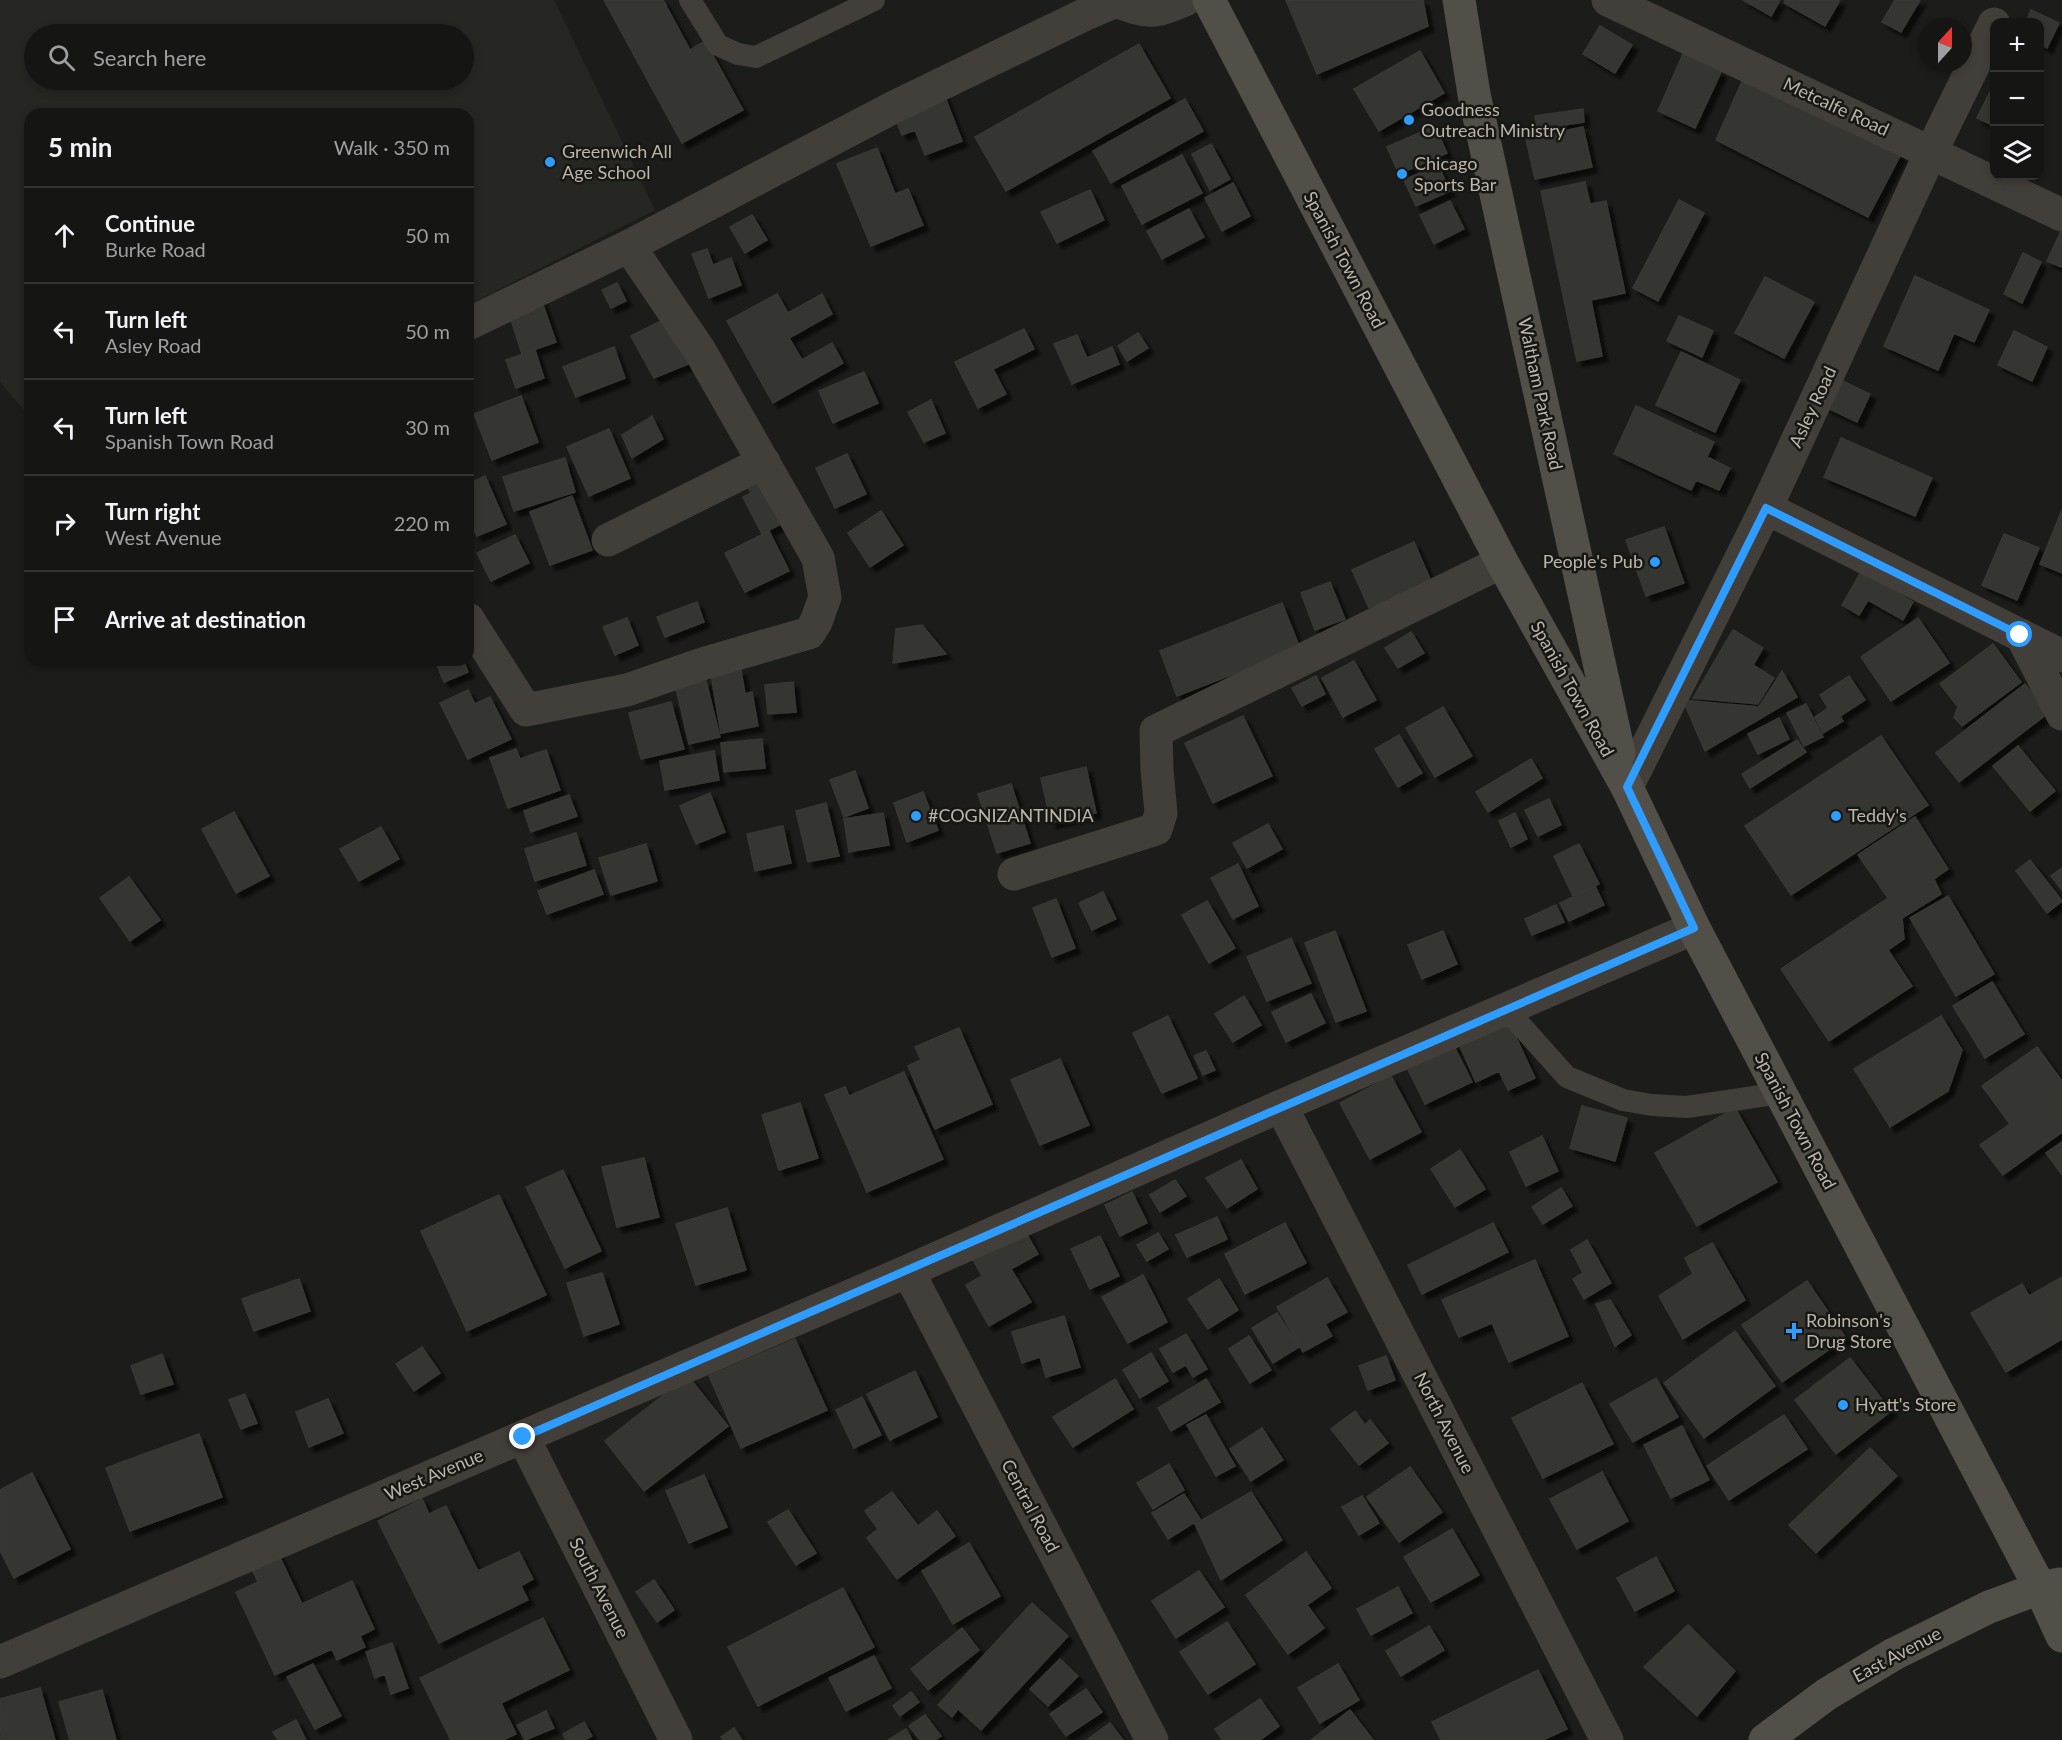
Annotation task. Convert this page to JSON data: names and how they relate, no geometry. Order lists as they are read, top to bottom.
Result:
{
  "streets": {
    "main road": ["Spanish Town Road", "Waltham Park Road", "East Avenue"],
    "street": [
      "Metcalfe Road",
      "Asley Road",
      "North Avenue",
      "West Avenue",
      "Central Road",
      "South Avenue"
    ]
  },
  "crossings": [
    ["Metcalfe Road", "Asley Road"],
    ["Spanish Town Road", "Waltham Park Road"],
    ["Spanish Town Road", "Asley Road"],
    ["Spanish Town Road", "West Avenue"],
    ["Spanish Town Road", "East Avenue"],
    ["Waltham Park Road", "Asley Road"],
    ["North Avenue", "West Avenue"],
    ["West Avenue", "Central Road"],
    ["West Avenue", "South Avenue"]
  ],
  "places": {
    "other": [
      "Goodness Outreach Ministry",
      "Greenwich All Age School",
      "Chicago Sports Bar",
      "People's Pub",
      "#COGNIZANTINDIA",
      "Teddy's",
      "Hyatt's Store"
    ],
    "health": ["Robinson's Drug Store"]
  },
  "north": "top",
  "page": {
    "map_buttons": ["+", "−"],
    "search": "Search here",
    "heading": ["5 min", "Walk · 350 m"],
    "list": [
      ["Continue", "Burke Road", "50 m"],
      ["Turn left", "Asley Road", "50 m"],
      ["Turn left", "Spanish Town Road", "30 m"],
      ["Turn right", "West Avenue", "220 m"],
      "Arrive at destination"
    ]
  }
}
